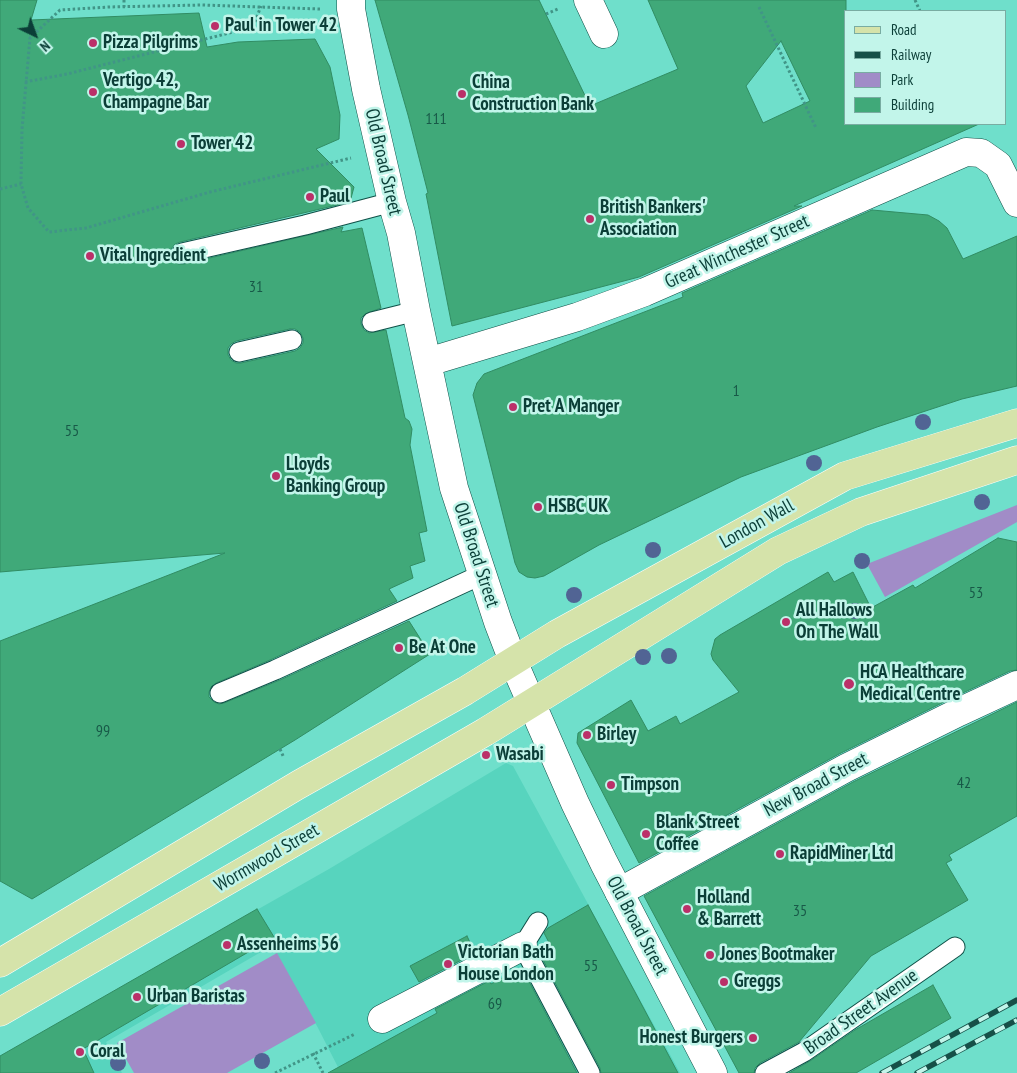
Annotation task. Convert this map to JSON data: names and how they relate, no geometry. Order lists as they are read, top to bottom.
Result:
{
  "streets": {
    "main road": ["London Wall", "Wormwood Street"],
    "street": ["Old Broad Street", "Great Winchester Street", "New Broad Street"],
    "lane": ["Broad Street Avenue"]
  },
  "crossings": [
    ["Old Broad Street", "Great Winchester Street"],
    ["Old Broad Street", "London Wall"],
    ["Old Broad Street", "New Broad Street"],
    ["Old Broad Street", "Wormwood Street"],
    ["London Wall", "Wormwood Street"]
  ],
  "places": [
    "Paul in Tower 42",
    "Pizza Pilgrims",
    "Vertigo 42, Champagne Bar",
    "China Construction Bank",
    "Tower 42",
    "Paul",
    "British Bankers' Association",
    "Vital Ingredient",
    "Pret A Manger",
    "Lloyds Banking Group",
    "HSBC UK",
    "All Hallows On The Wall",
    "Be At One",
    "HCA Healthcare Medical Centre",
    "Birley",
    "Wasabi",
    "Timpson",
    "Blank Street Coffee",
    "RapidMiner Ltd",
    "Holland & Barrett",
    "Assenheims 56",
    "Jones Bootmaker",
    "Victorian Bath House London",
    "Greggs",
    "Urban Baristas",
    "Honest Burgers",
    "Coral"
  ],
  "house_numbers": [
    "111",
    "31",
    "1",
    "55",
    "53",
    "99",
    "42",
    "35",
    "55",
    "69"
  ],
  "legend": [
    "Road",
    "Railway",
    "Park",
    "Building"
  ],
  "north": "bottom right"
}
